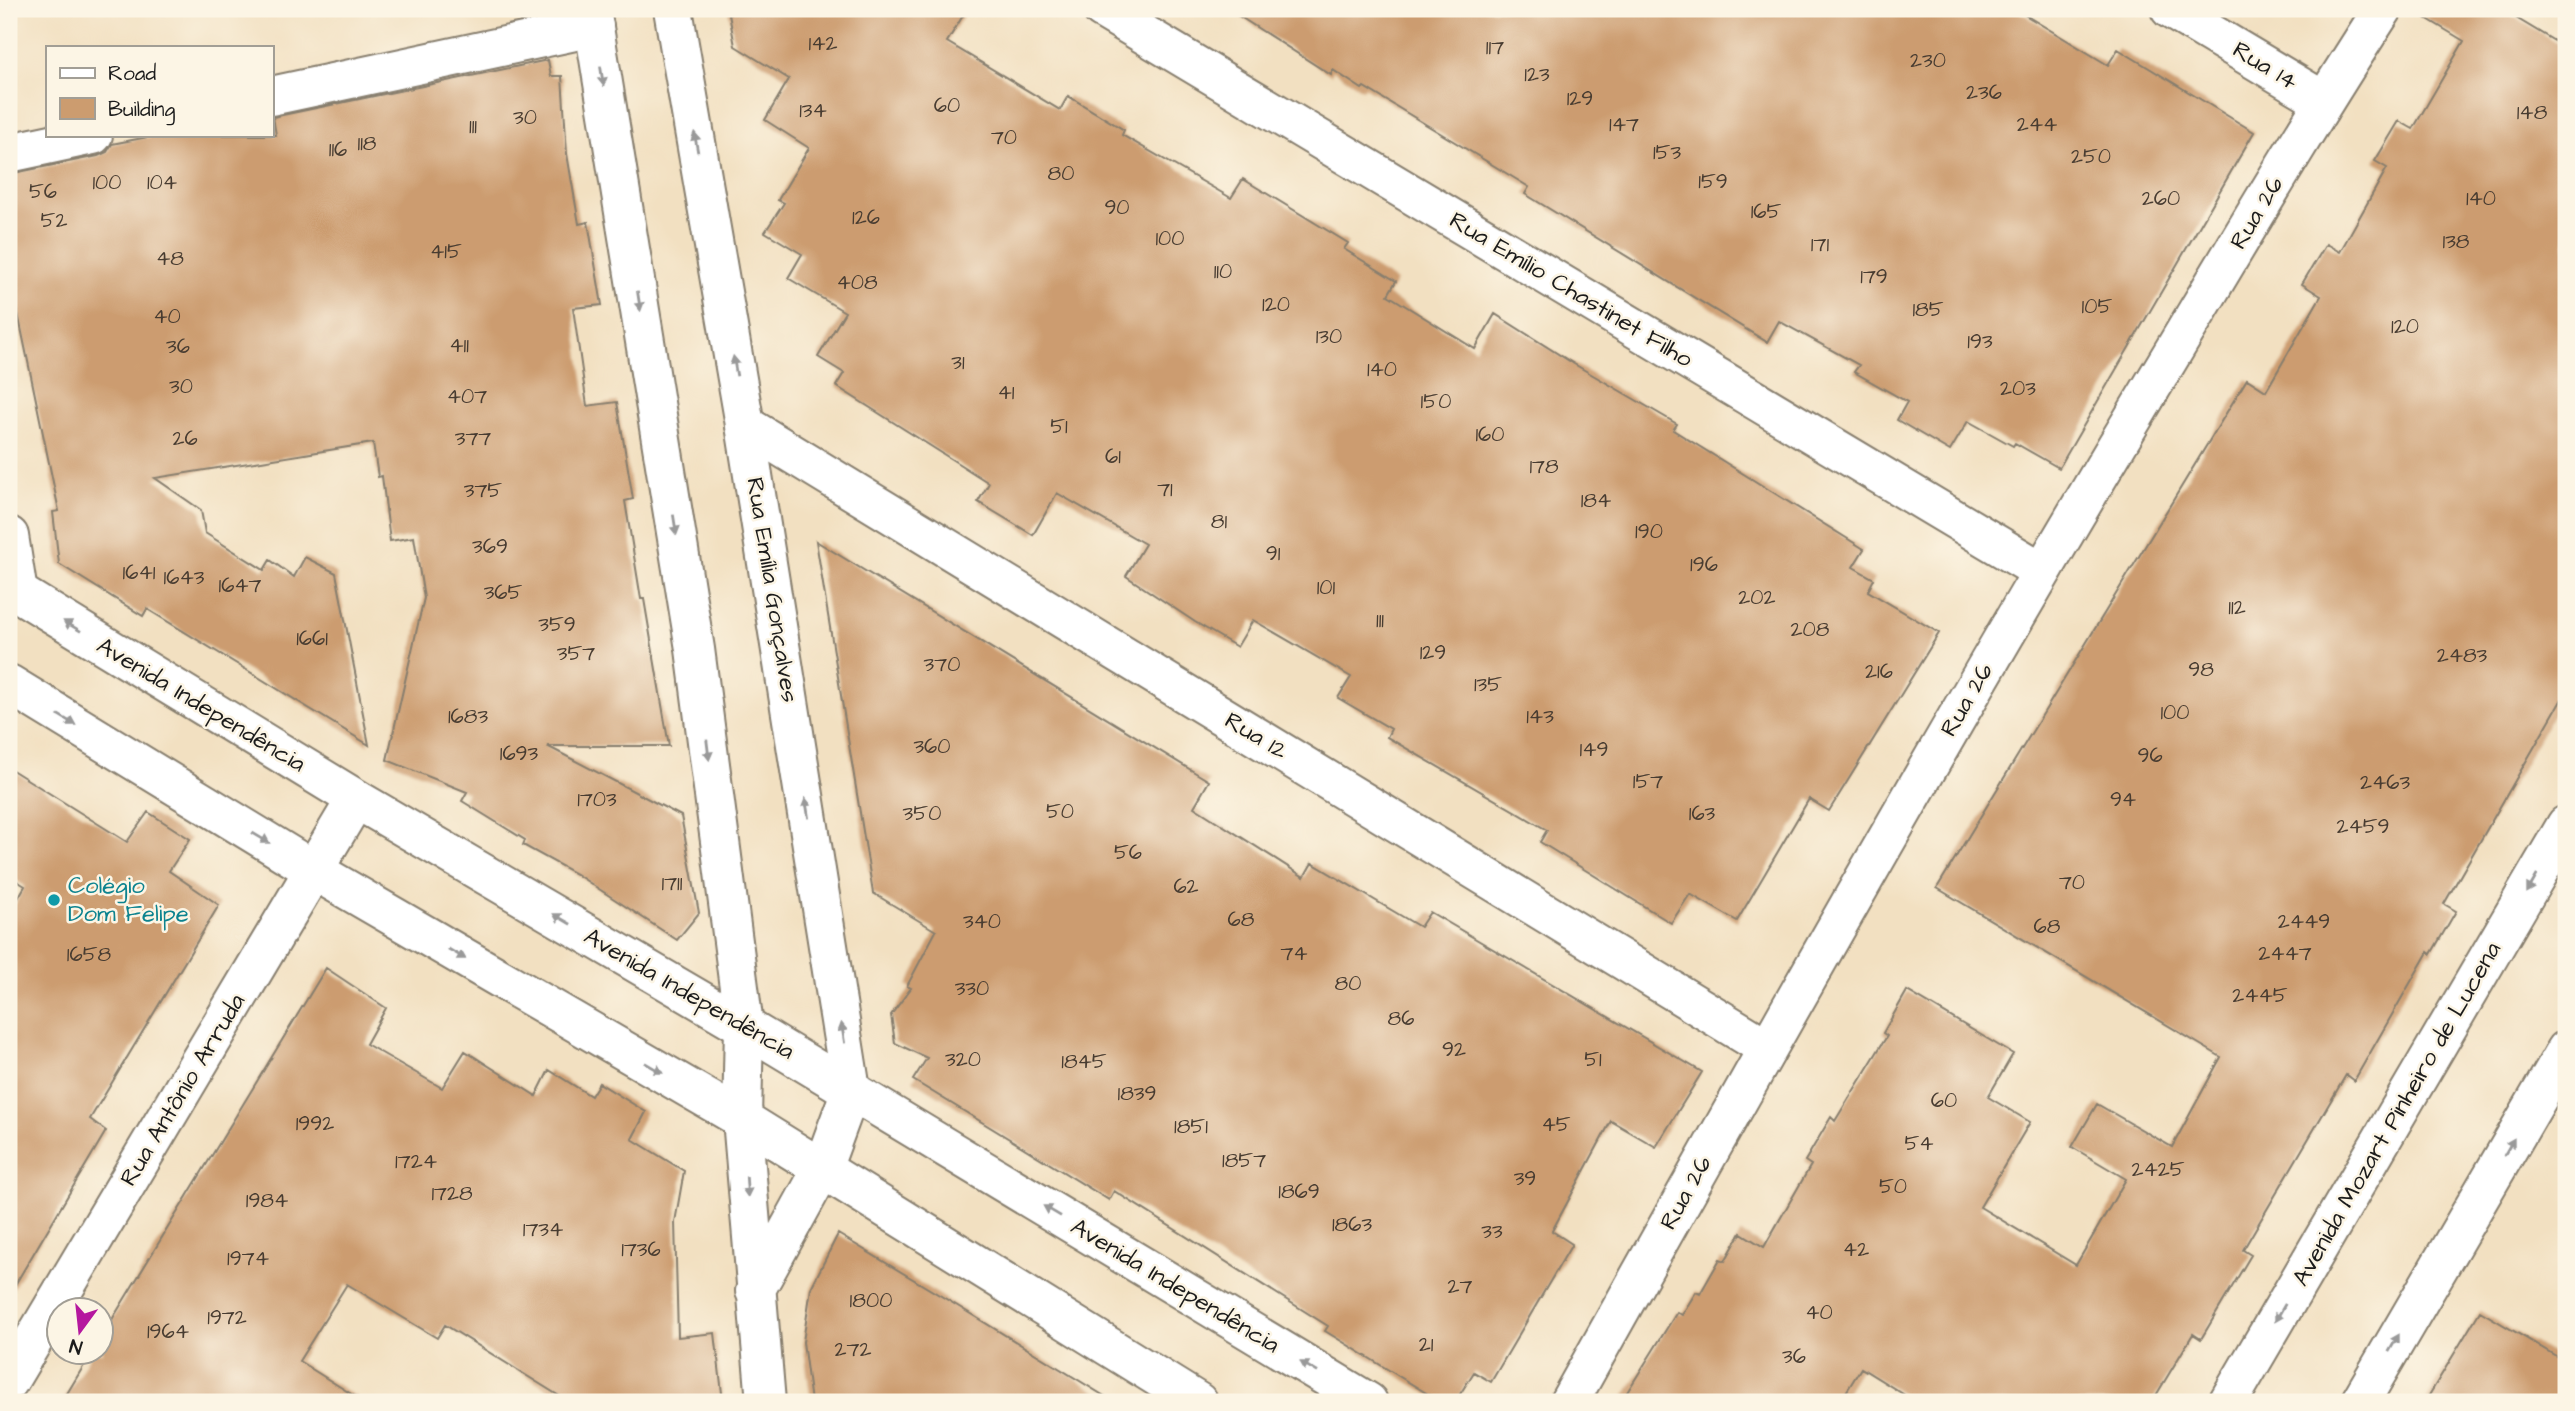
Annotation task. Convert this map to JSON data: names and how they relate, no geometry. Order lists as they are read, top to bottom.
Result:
{
  "streets": {
    "street": [
      "Rua 14",
      "Rua 26",
      "Rua Emílio Chastinet Filho",
      "Rua Emília Gonçalves",
      "Avenida Independência",
      "Rua 12",
      "Rua Antônio Arruda",
      "Avenida Mozart Pinheiro de Lucena"
    ]
  },
  "crossings": [
    ["Rua 14", "Rua 26"],
    ["Rua 26", "Rua Emílio Chastinet Filho"],
    ["Rua 26", "Rua 12"],
    ["Rua Emília Gonçalves", "Avenida Independência"],
    ["Rua Emília Gonçalves", "Rua 12"],
    ["Avenida Independência", "Rua Antônio Arruda"]
  ],
  "places": ["Colégio Dom Felipe"],
  "house_numbers": [
    "142",
    "117",
    "230",
    "123",
    "236",
    "129",
    "60",
    "134",
    "148",
    "30",
    "147",
    "244",
    "111",
    "70",
    "118",
    "116",
    "153",
    "250",
    "80",
    "159",
    "100",
    "104",
    "56",
    "260",
    "140",
    "90",
    "165",
    "126",
    "52",
    "100",
    "138",
    "171",
    "415",
    "48",
    "110",
    "179",
    "408",
    "120",
    "105",
    "185",
    "40",
    "120",
    "130",
    "193",
    "411",
    "36",
    "31",
    "140",
    "30",
    "203",
    "41",
    "407",
    "150",
    "51",
    "160",
    "26",
    "377",
    "61",
    "178",
    "71",
    "375",
    "184",
    "81",
    "190",
    "369",
    "91",
    "196",
    "1641",
    "1643",
    "1647",
    "101",
    "365",
    "202",
    "112",
    "111",
    "359",
    "208",
    "1661",
    "129",
    "357",
    "2483",
    "370",
    "98",
    "216",
    "135",
    "100",
    "1683",
    "143",
    "360",
    "149",
    "1693",
    "96",
    "157",
    "2463",
    "1703",
    "94",
    "50",
    "350",
    "163",
    "2459",
    "56",
    "70",
    "1711",
    "62",
    "68",
    "340",
    "2449",
    "68",
    "74",
    "2447",
    "1658",
    "80",
    "330",
    "2445",
    "86",
    "92",
    "320",
    "51",
    "1845",
    "1839",
    "60",
    "1992",
    "45",
    "1851",
    "54",
    "1857",
    "1724",
    "2425",
    "39",
    "50",
    "1869",
    "1728",
    "1984",
    "1863",
    "1734",
    "33",
    "1736",
    "42",
    "1974",
    "27",
    "1800",
    "40",
    "1972",
    "1964",
    "21",
    "272",
    "36"
  ],
  "legend": ["Road", "Building"],
  "north": "bottom"
}
